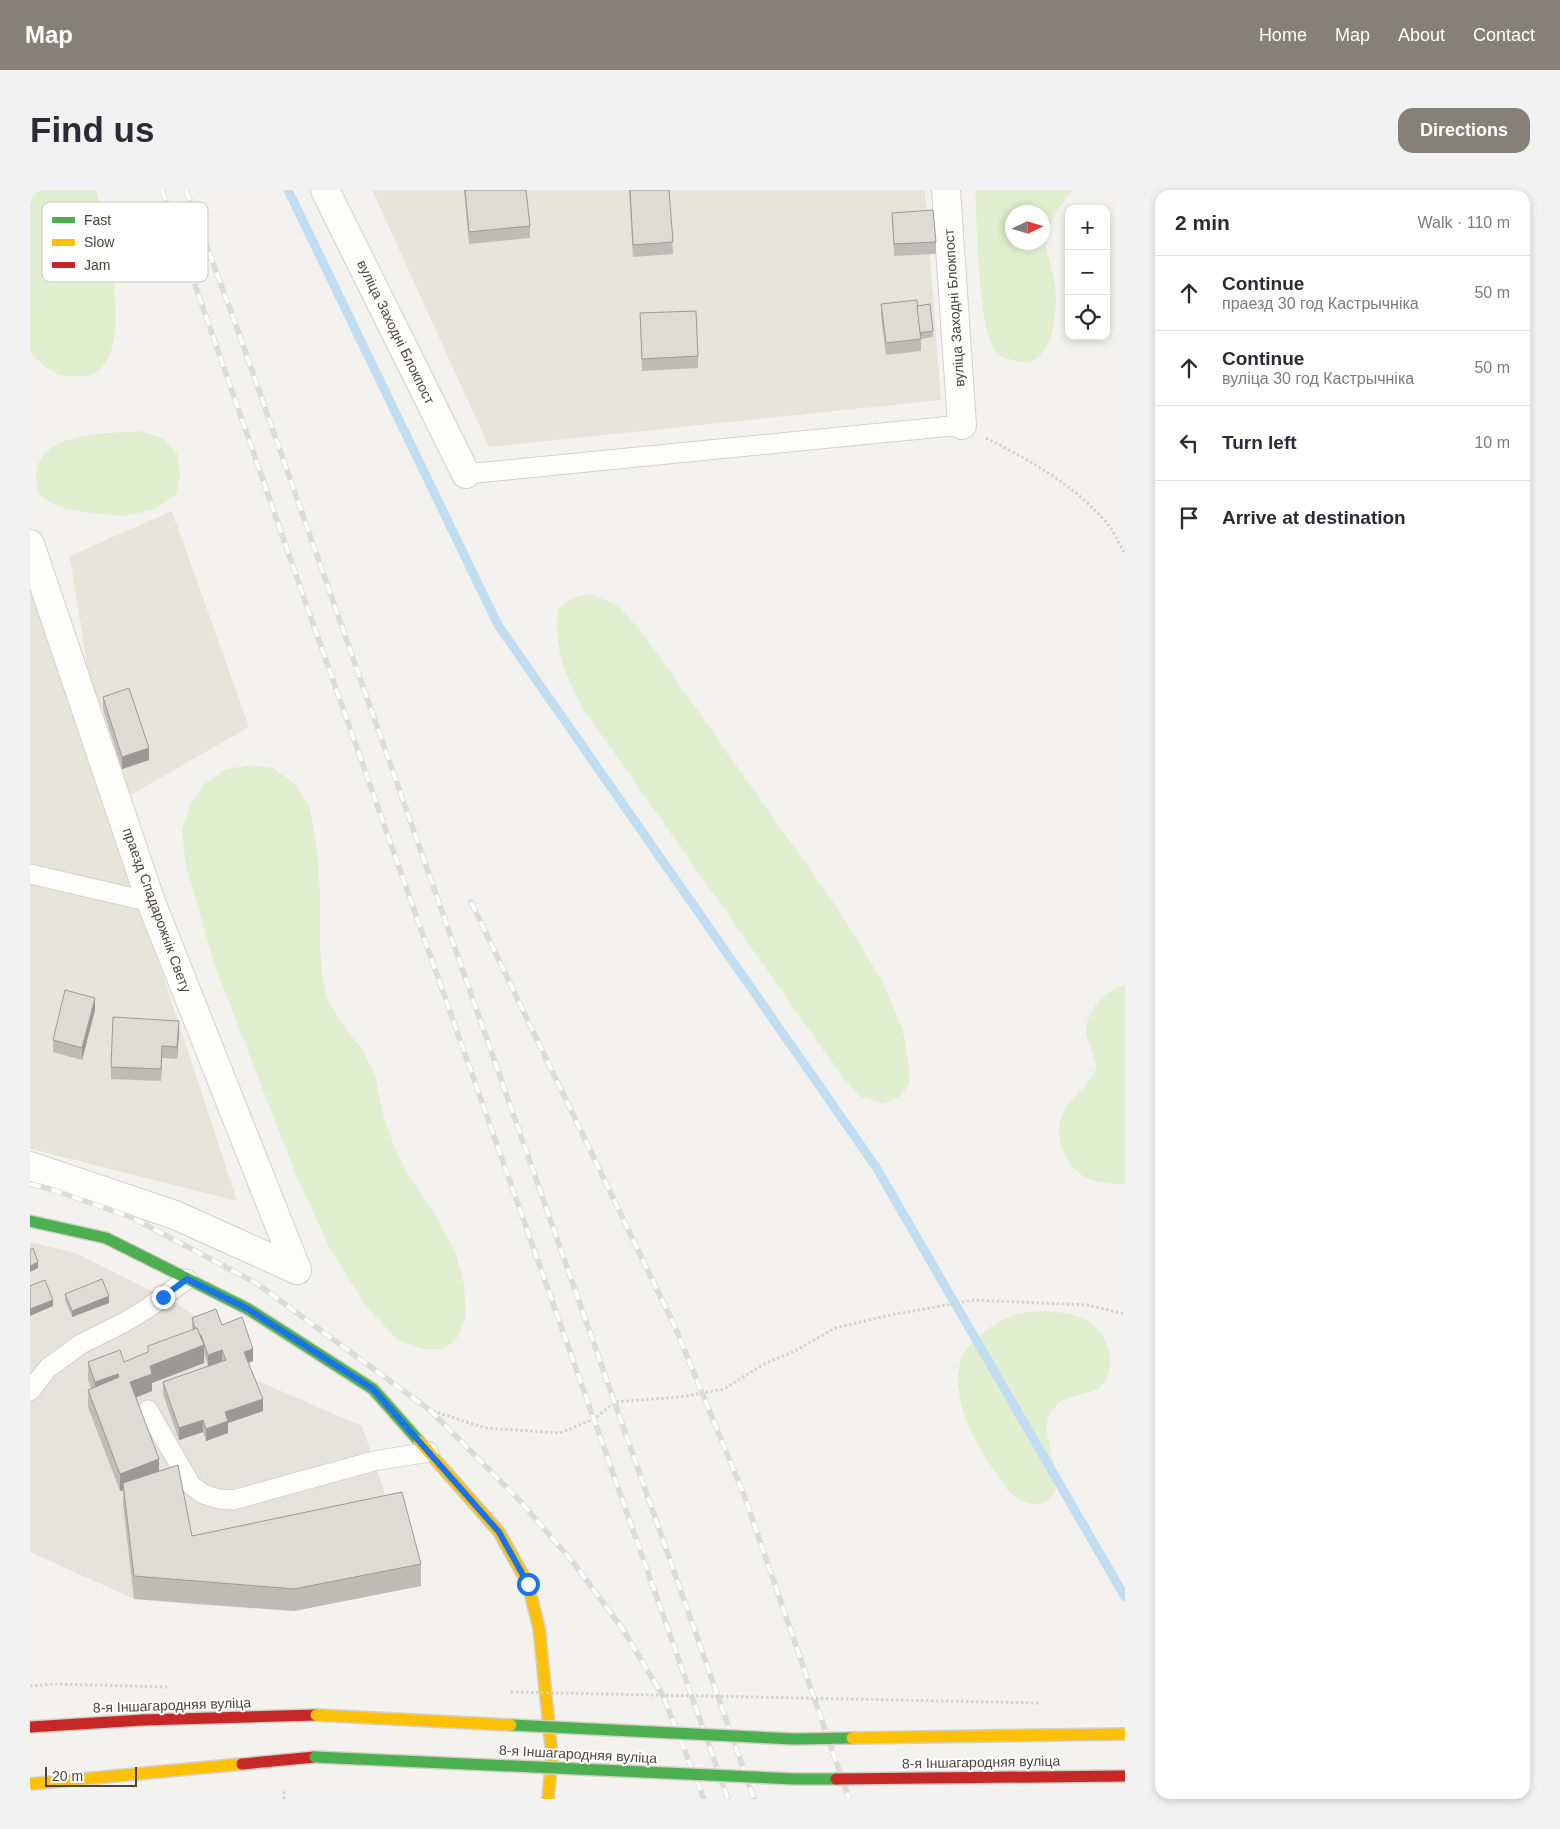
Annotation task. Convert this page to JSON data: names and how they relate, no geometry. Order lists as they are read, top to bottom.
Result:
{
  "streets": {
    "main road": ["8-я Іншагародняя вуліца"],
    "street": ["вуліца Заходні Блокпост", "праезд Спадарожнік Свету"]
  },
  "legend": ["Fast", "Slow", "Jam"],
  "scale_bar": "20 m",
  "north": "right",
  "page": {
    "header": "Map",
    "nav": [
      "Home",
      "Map",
      "About",
      "Contact"
    ],
    "buttons": "Directions",
    "title": "Find us",
    "heading": ["2 min", "Walk · 110 m"],
    "map_buttons": ["+", "−"],
    "list": [
      ["Continue", "праезд 30 год Кастрычніка", "50 m"],
      ["Continue", "вуліца 30 год Кастрычніка", "50 m"],
      ["Turn left", "10 m"],
      "Arrive at destination"
    ],
    "scale": "20 m"
  }
}
